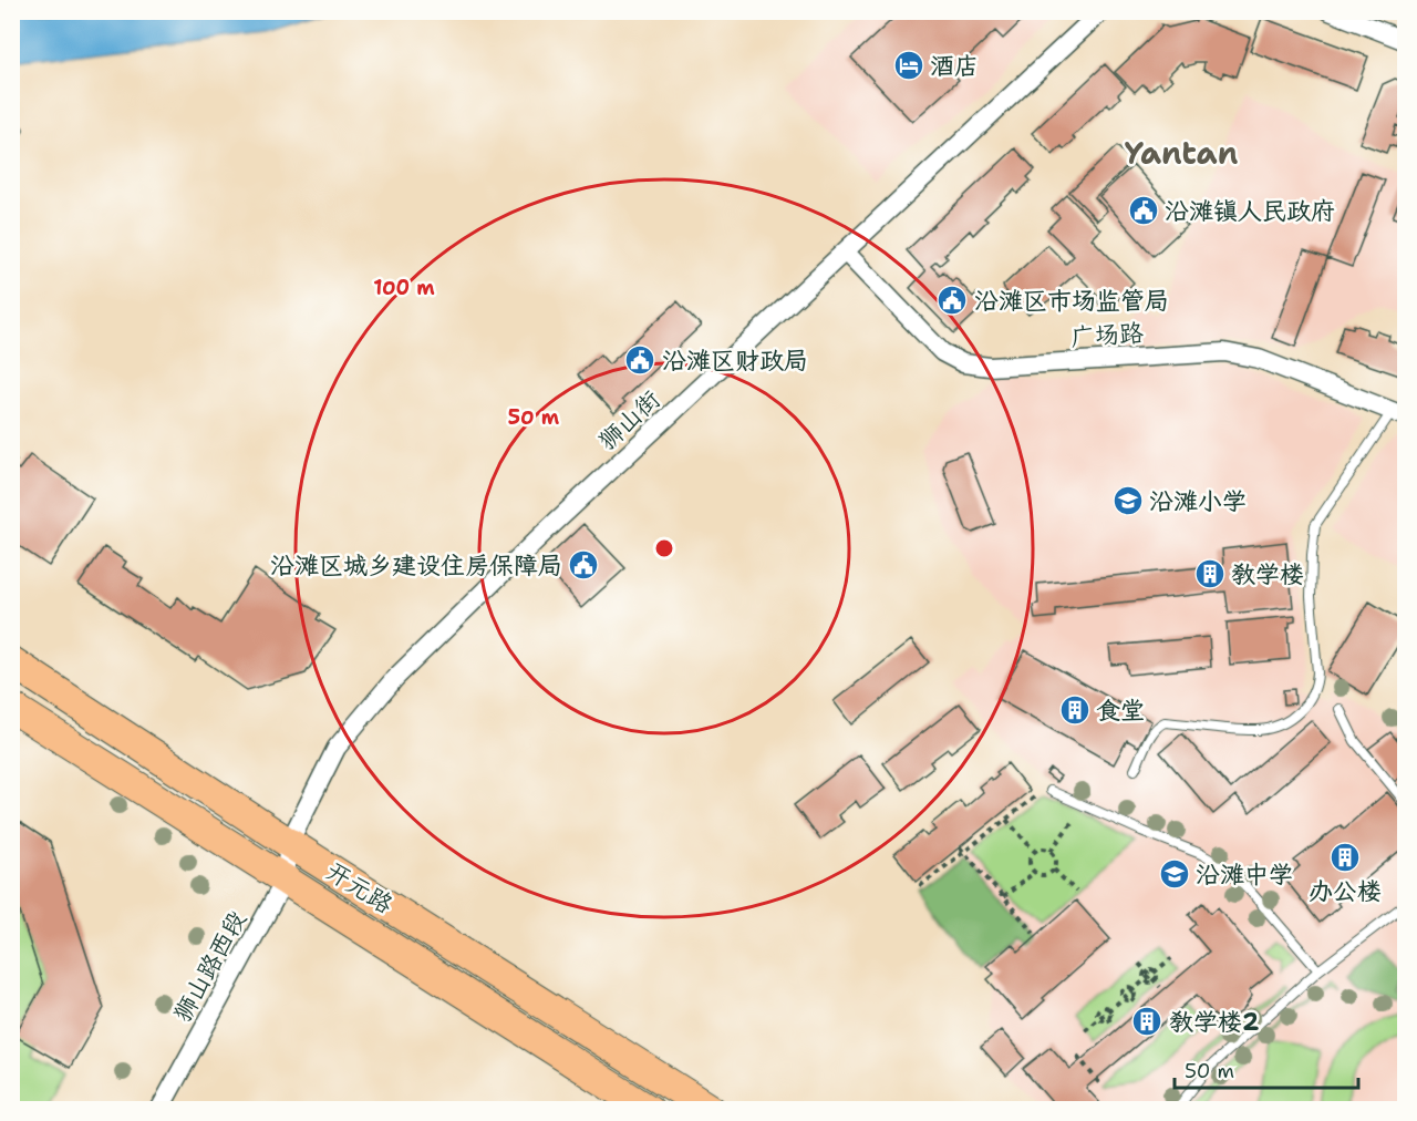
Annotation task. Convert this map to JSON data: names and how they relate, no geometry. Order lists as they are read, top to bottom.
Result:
{
  "streets": {
    "main road": ["开元路"],
    "street": ["广场路", "狮山街", "狮山路西段"]
  },
  "crossings": [
    ["广场路", "狮山街"],
    ["狮山街", "开元路"],
    ["狮山街", "狮山路西段"],
    ["开元路", "狮山路西段"]
  ],
  "districts": ["Yantan"],
  "places": {
    "hotel": ["酒店"],
    "public building": [
      "沿滩镇人民政府",
      "沿滩区市场监管局",
      "沿滩区财政局",
      "沿滩区城乡建设住房保障局"
    ],
    "school or university": ["沿滩小学", "沿滩中学"],
    "building": [
      "教学楼",
      "食堂",
      "办公楼",
      "教学楼2"
    ]
  },
  "scale_bar": "50 m",
  "rings": ["100 m", "50 m"]
}
